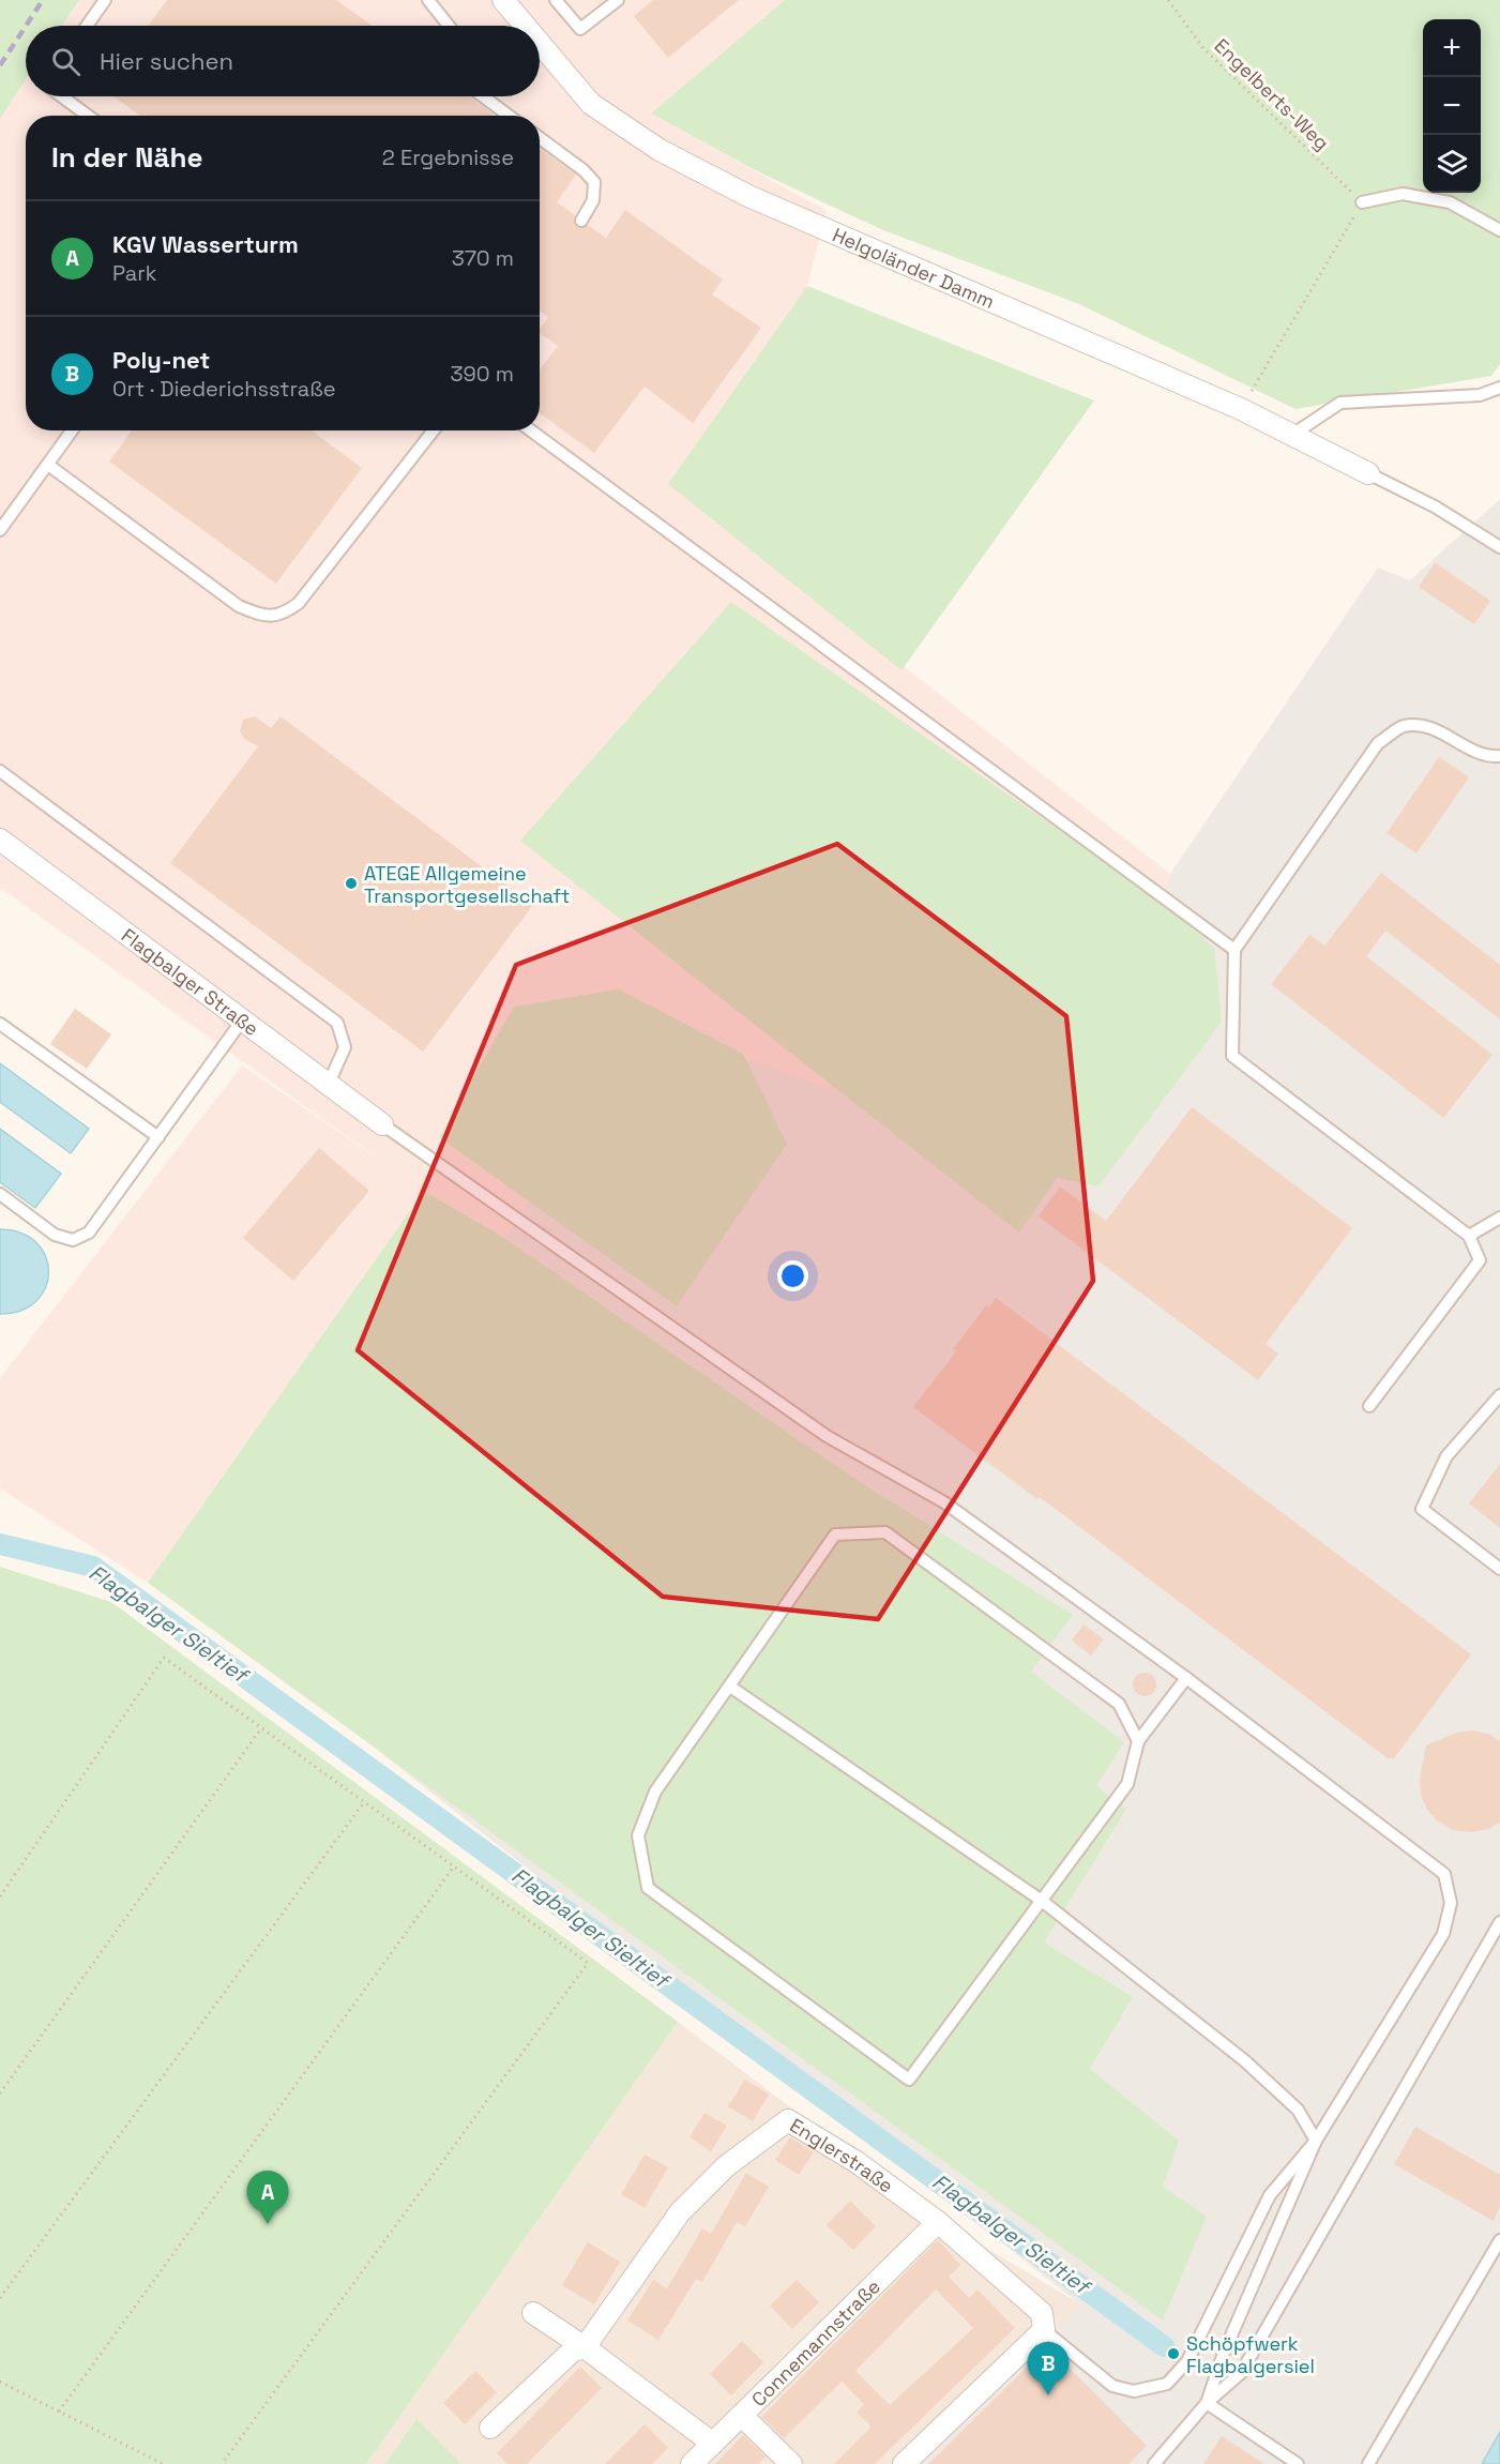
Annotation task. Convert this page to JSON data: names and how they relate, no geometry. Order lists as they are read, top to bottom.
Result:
{
  "streets": {
    "street": [
      "Helgoländer Damm",
      "Flagbalger Straße",
      "Englerstraße",
      "Connemannstraße"
    ],
    "path": ["Engelberts-Weg"]
  },
  "crossings": [
    ["Englerstraße", "Connemannstraße"]
  ],
  "water": ["Flagbalger Sieltief"],
  "places": ["ATEGE Allgemeine Transportgesellschaft", "Schöpfwerk Flagbalgersiel"],
  "page": {
    "map_buttons": ["+", "−"],
    "search": "Hier suchen",
    "heading": ["In der Nähe", "2 Ergebnisse"],
    "list": [
      {
        "mark": "A",
        "name": "KGV Wasserturm",
        "note": "Park",
        "value": "370 m"
      },
      {
        "mark": "B",
        "name": "Poly-net",
        "note": "Ort · Diederichsstraße",
        "value": "390 m"
      }
    ],
    "pins": ["A", "B"]
  }
}
